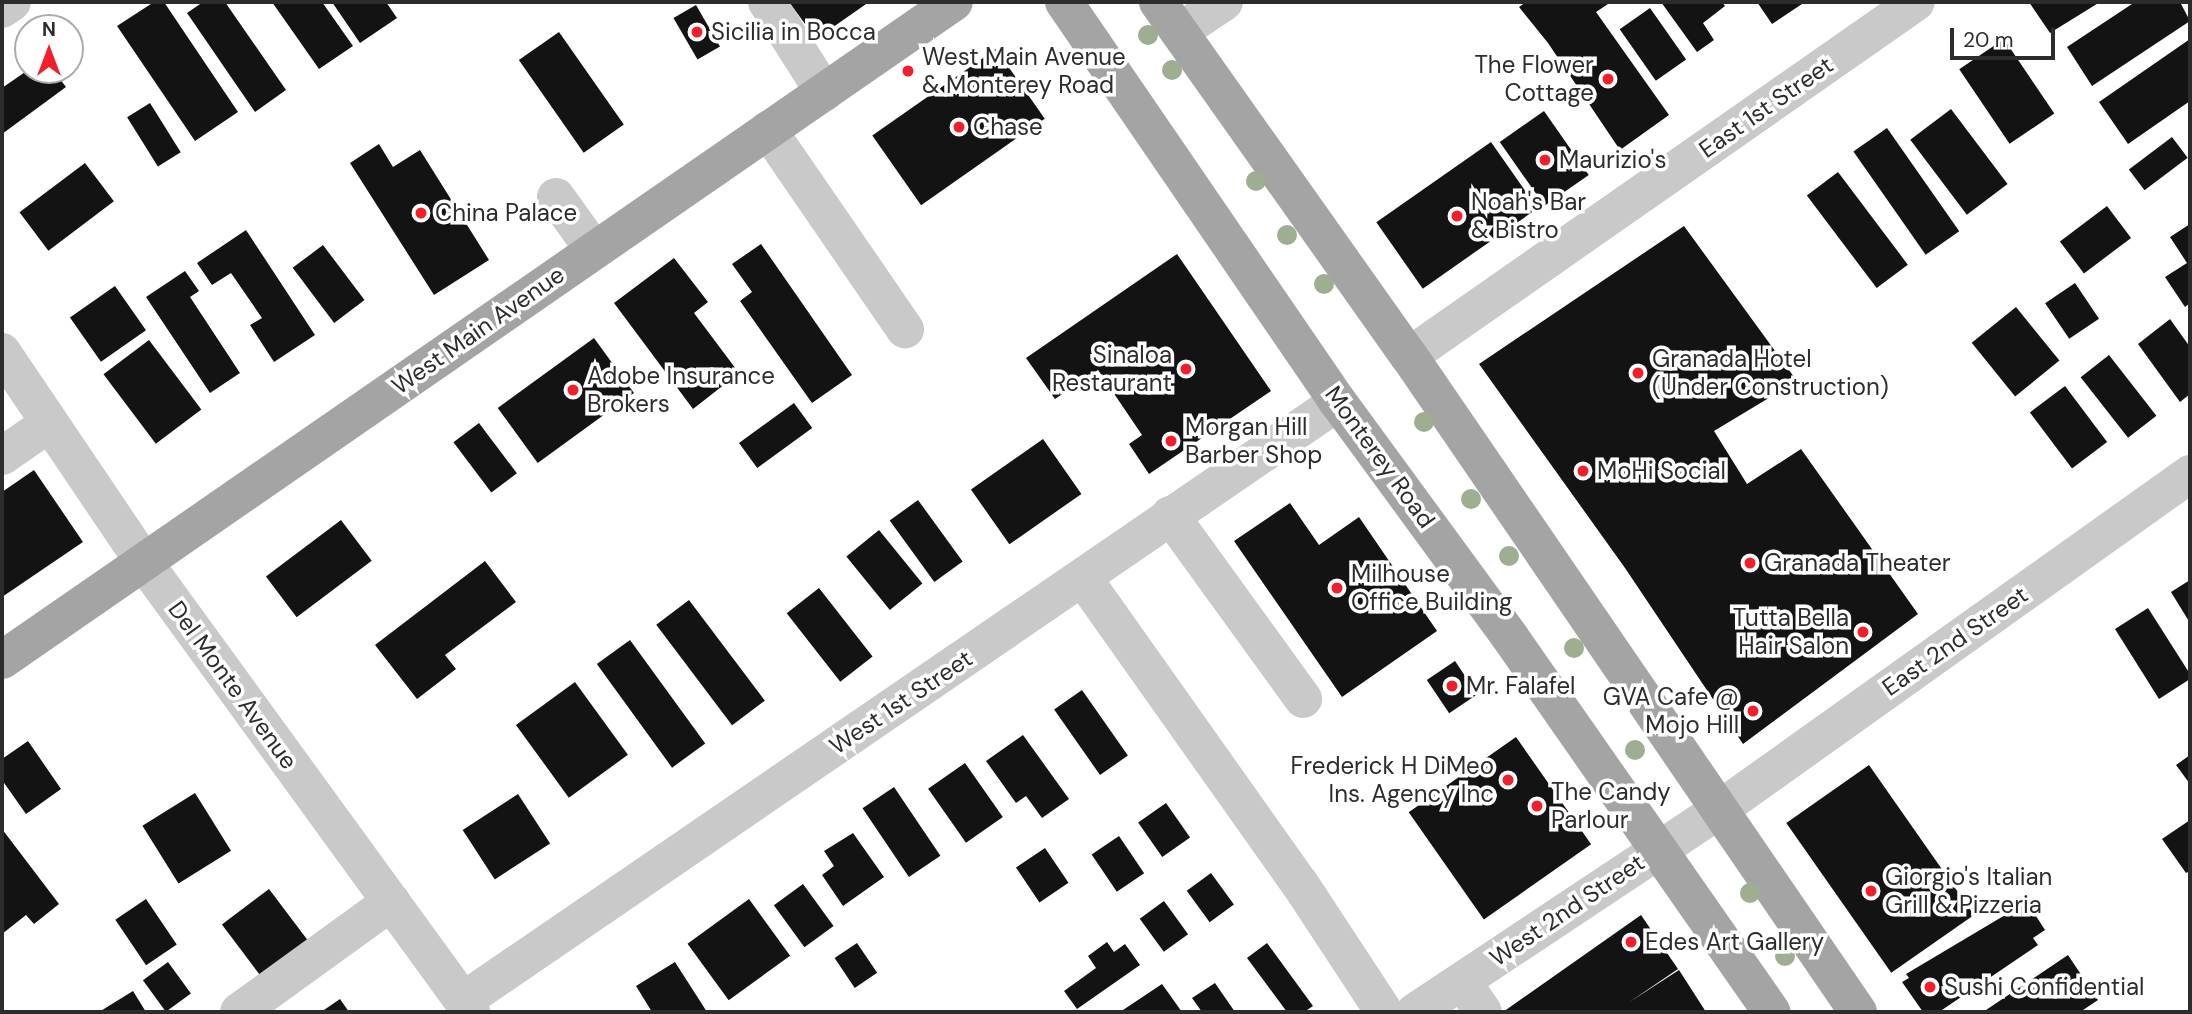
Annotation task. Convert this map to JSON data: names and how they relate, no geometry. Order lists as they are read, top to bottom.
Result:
{
  "streets": {
    "main road": ["West Main Avenue", "Monterey Road"],
    "street": [
      "East 1st Street",
      "East 2nd Street",
      "Del Monte Avenue",
      "West 1st Street",
      "West 2nd Street"
    ]
  },
  "crossings": [
    ["West Main Avenue", "Del Monte Avenue"],
    ["Monterey Road", "West 1st Street"],
    ["Monterey Road", "West 2nd Street"],
    ["East 2nd Street", "West 2nd Street"],
    ["Del Monte Avenue", "West 1st Street"]
  ],
  "places": [
    "Sicilia in Bocca",
    "West Main Avenue & Monterey Road",
    "The Flower Cottage",
    "Chase",
    "Maurizio's",
    "China Palace",
    "Noah's Bar & Bistro",
    "Sinaloa Restaurant",
    "Granada Hotel (Under Construction)",
    "Adobe Insurance Brokers",
    "Morgan Hill Barber Shop",
    "MoHi Social",
    "Granada Theater",
    "Milhouse Office Building",
    "Tutta Bella Hair Salon",
    "Mr. Falafel",
    "GVA Cafe @ Mojo Hill",
    "Frederick H DiMeo Ins. Agency Inc",
    "The Candy Parlour",
    "Giorgio's Italian Grill & Pizzeria",
    "Edes Art Gallery",
    "Sushi Confidential"
  ],
  "scale_bar": "20 m",
  "north": "top"
}
